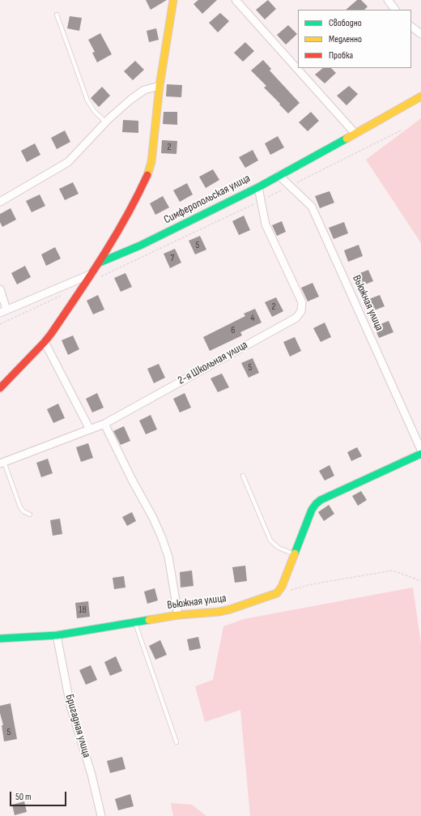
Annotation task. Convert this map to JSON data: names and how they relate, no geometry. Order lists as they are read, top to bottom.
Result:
{
  "streets": {
    "street": [
      "Симферопольская улица",
      "Вьюжная улица",
      "2-я Школьная улица",
      "Бригадная улица"
    ]
  },
  "crossings": [
    ["Симферопольская улица", "Вьюжная улица"],
    ["Симферопольская улица", "2-я Школьная улица"],
    ["Вьюжная улица", "Бригадная улица"]
  ],
  "house_numbers": [
    "2",
    "5",
    "7",
    "2",
    "4",
    "6",
    "5",
    "18",
    "5"
  ],
  "legend": ["Свободно", "Медленно", "Пробка"],
  "scale_bar": "50 m"
}
